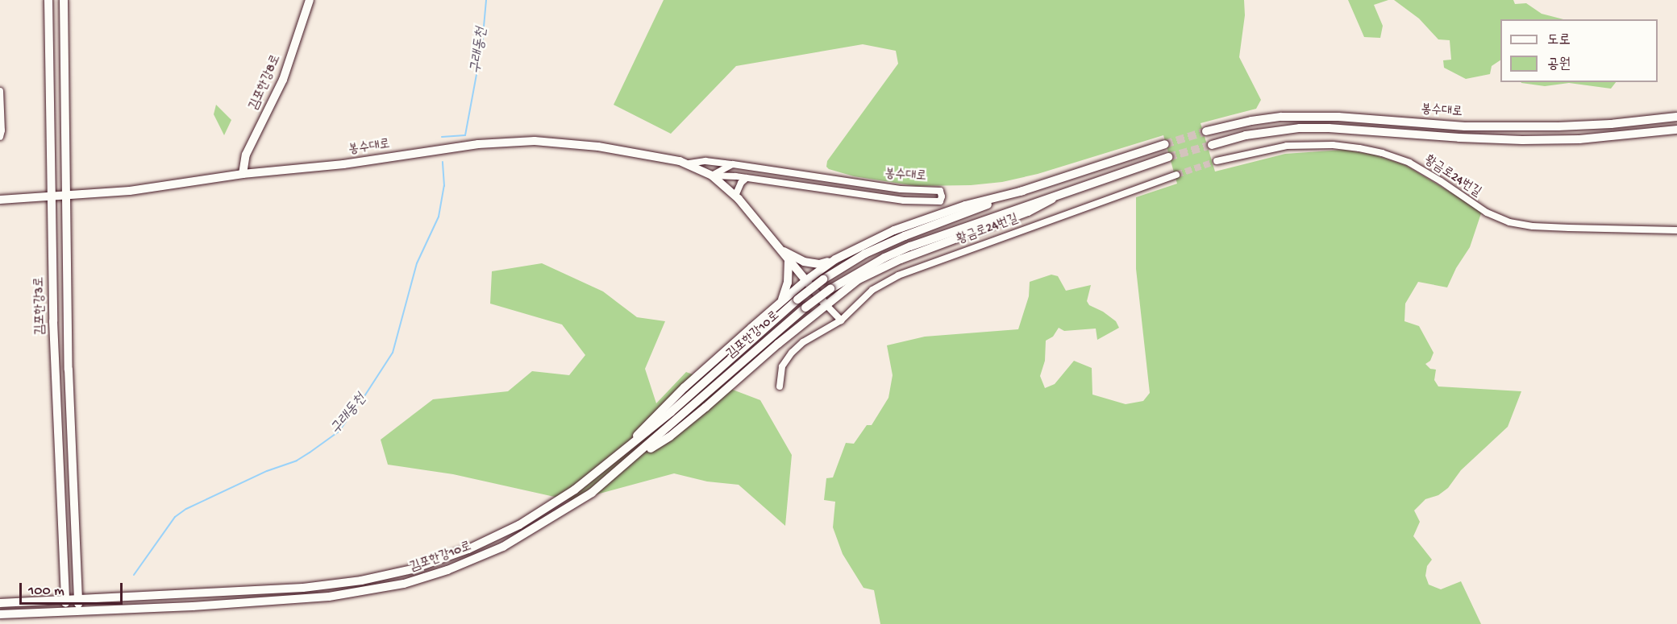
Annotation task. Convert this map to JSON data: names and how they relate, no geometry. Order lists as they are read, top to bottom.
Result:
{
  "streets": {
    "street": [
      "김포한강8로",
      "봉수대로",
      "황금로24번길",
      "김포한강3로",
      "김포한강10로"
    ]
  },
  "crossings": [
    ["김포한강8로", "봉수대로"],
    ["봉수대로", "김포한강3로"],
    ["김포한강3로", "김포한강10로"]
  ],
  "water": ["구래동천"],
  "legend": ["도로", "공원"],
  "scale_bar": "100 m"
}
